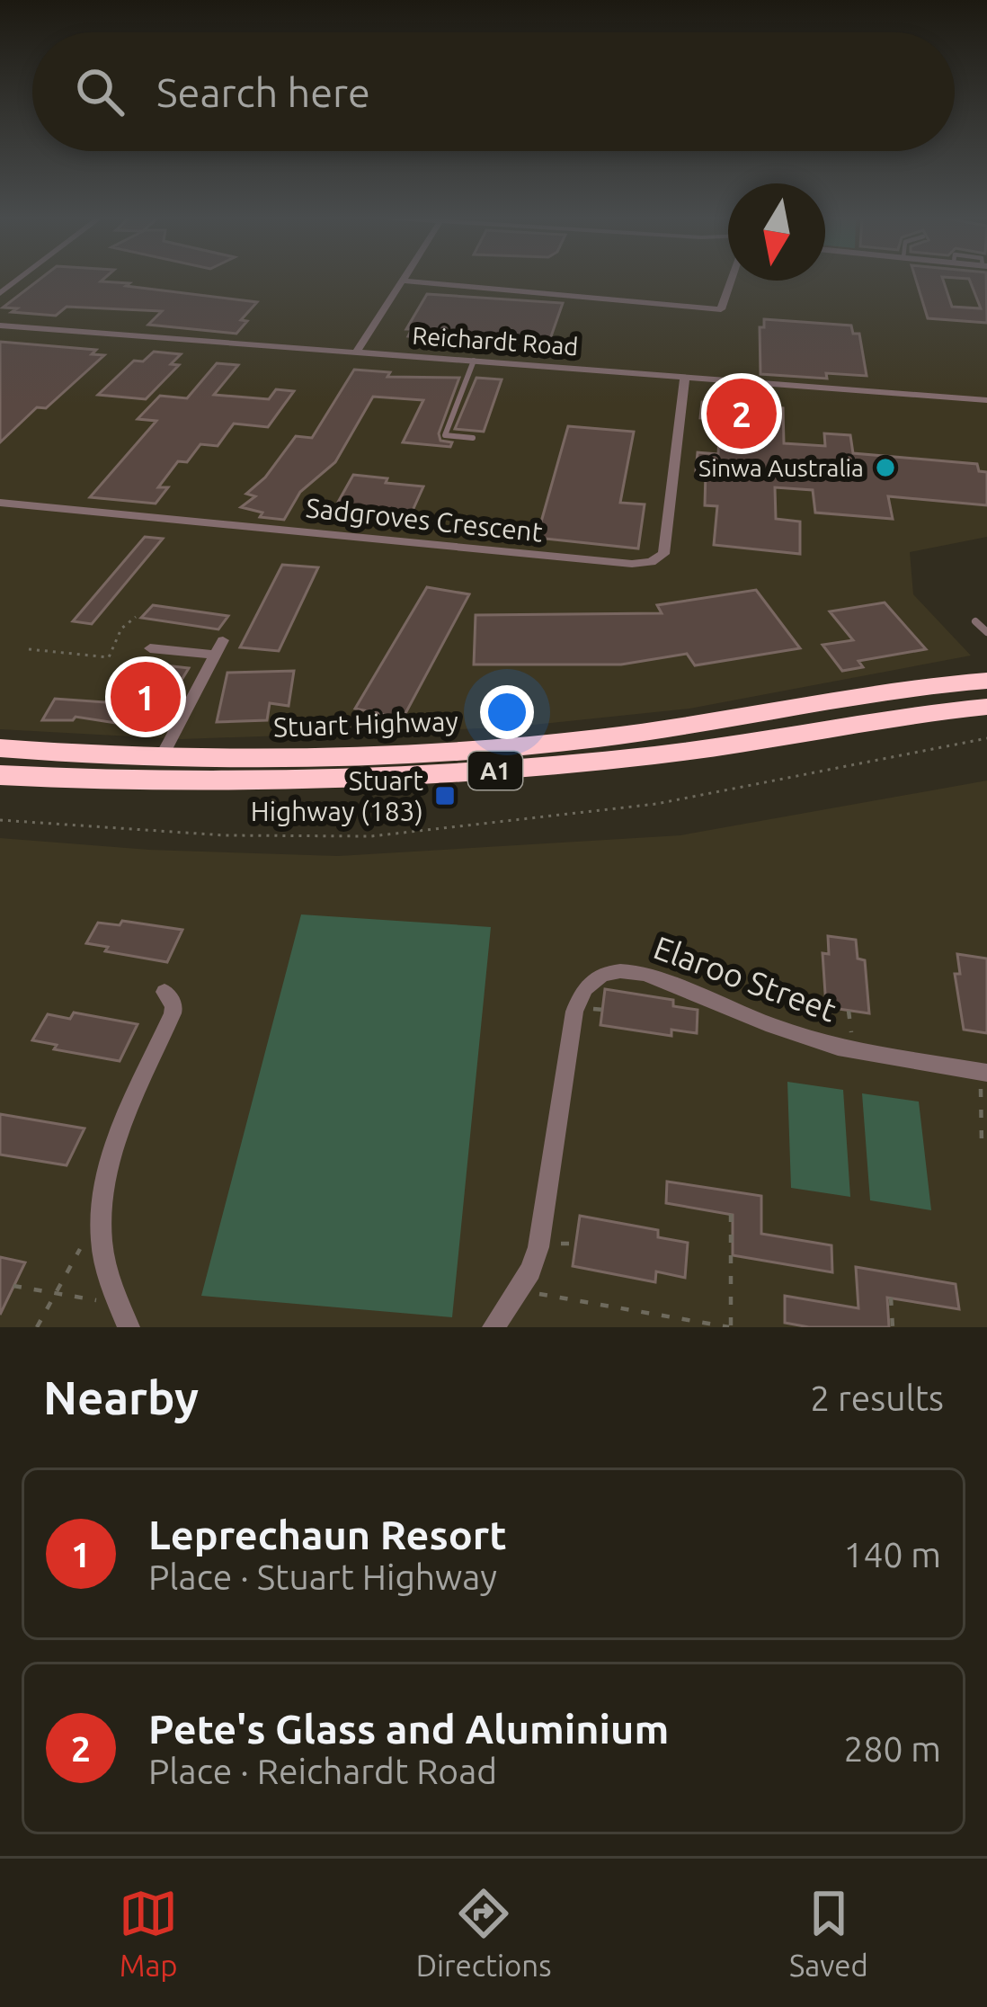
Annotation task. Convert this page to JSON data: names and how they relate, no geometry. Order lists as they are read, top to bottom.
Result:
{
  "streets": {
    "highway": ["Stuart Highway", "A1"],
    "street": ["Reichardt Road", "Sadgroves Crescent", "Elaroo Street"]
  },
  "crossings": [
    ["Reichardt Road", "Sadgroves Crescent"]
  ],
  "places": {
    "other": ["Sinwa Australia"],
    "transit": ["Stuart Highway (183)"]
  },
  "north": "bottom",
  "page": {
    "search": "Search here",
    "pins": ["2", "1"],
    "heading": ["Nearby", "2 results"],
    "list": [
      {
        "mark": "1",
        "name": "Leprechaun Resort",
        "note": "Place · Stuart Highway",
        "value": "140 m"
      },
      {
        "mark": "2",
        "name": "Pete's Glass and Aluminium",
        "note": "Place · Reichardt Road",
        "value": "280 m"
      }
    ],
    "nav": ["Map", "Directions", "Saved"]
  }
}
